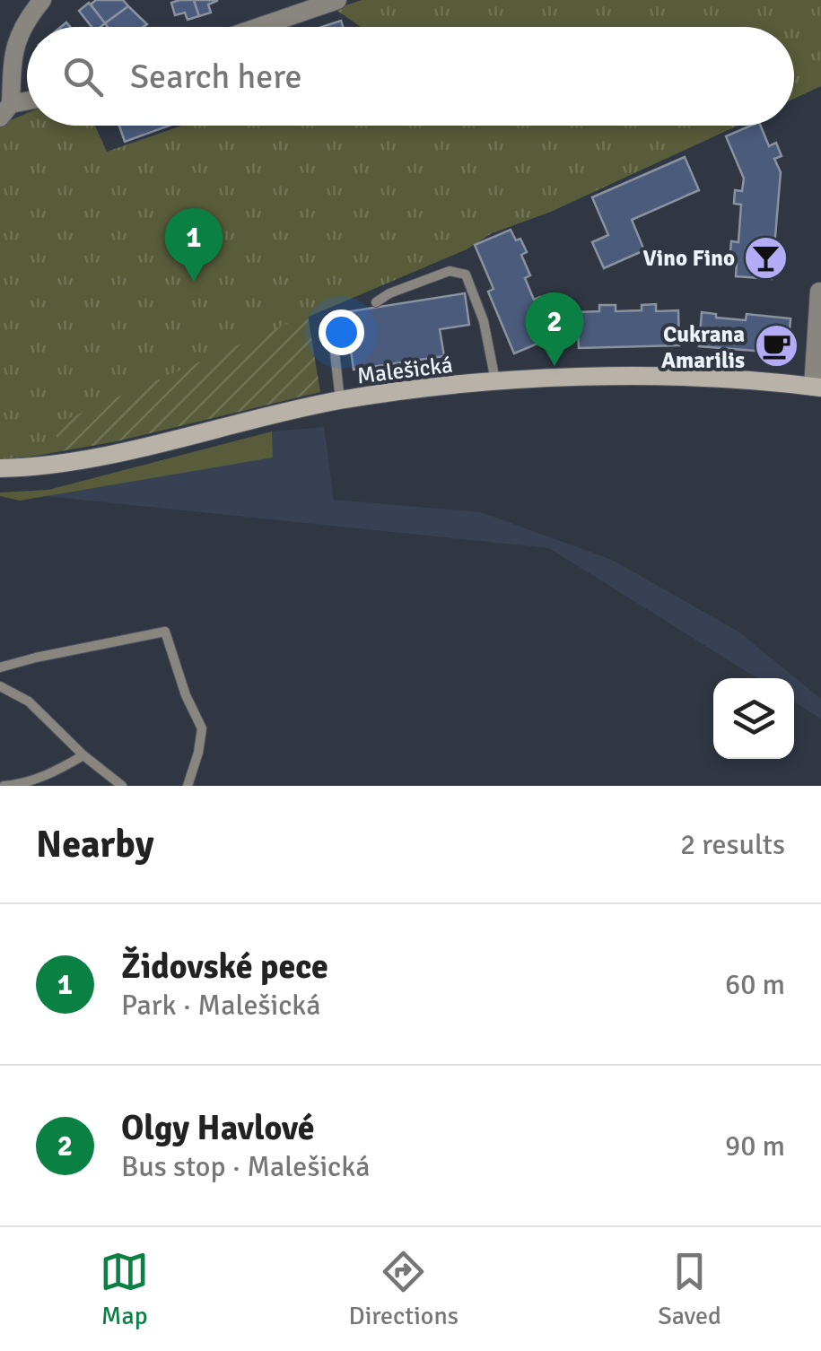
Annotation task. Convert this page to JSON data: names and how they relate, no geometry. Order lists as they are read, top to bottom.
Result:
{
  "streets": {
    "street": ["Malešická"]
  },
  "places": {
    "bar": ["Vino Fino"],
    "cafe": ["Cukrana Amarilis"]
  },
  "page": {
    "search": "Search here",
    "pins": ["1", "2"],
    "heading": ["Nearby", "2 results"],
    "list": [
      {
        "mark": "1",
        "name": "Židovské pece",
        "note": "Park · Malešická",
        "value": "60 m"
      },
      {
        "mark": "2",
        "name": "Olgy Havlové",
        "note": "Bus stop · Malešická",
        "value": "90 m"
      }
    ],
    "nav": ["Map", "Directions", "Saved"]
  }
}
